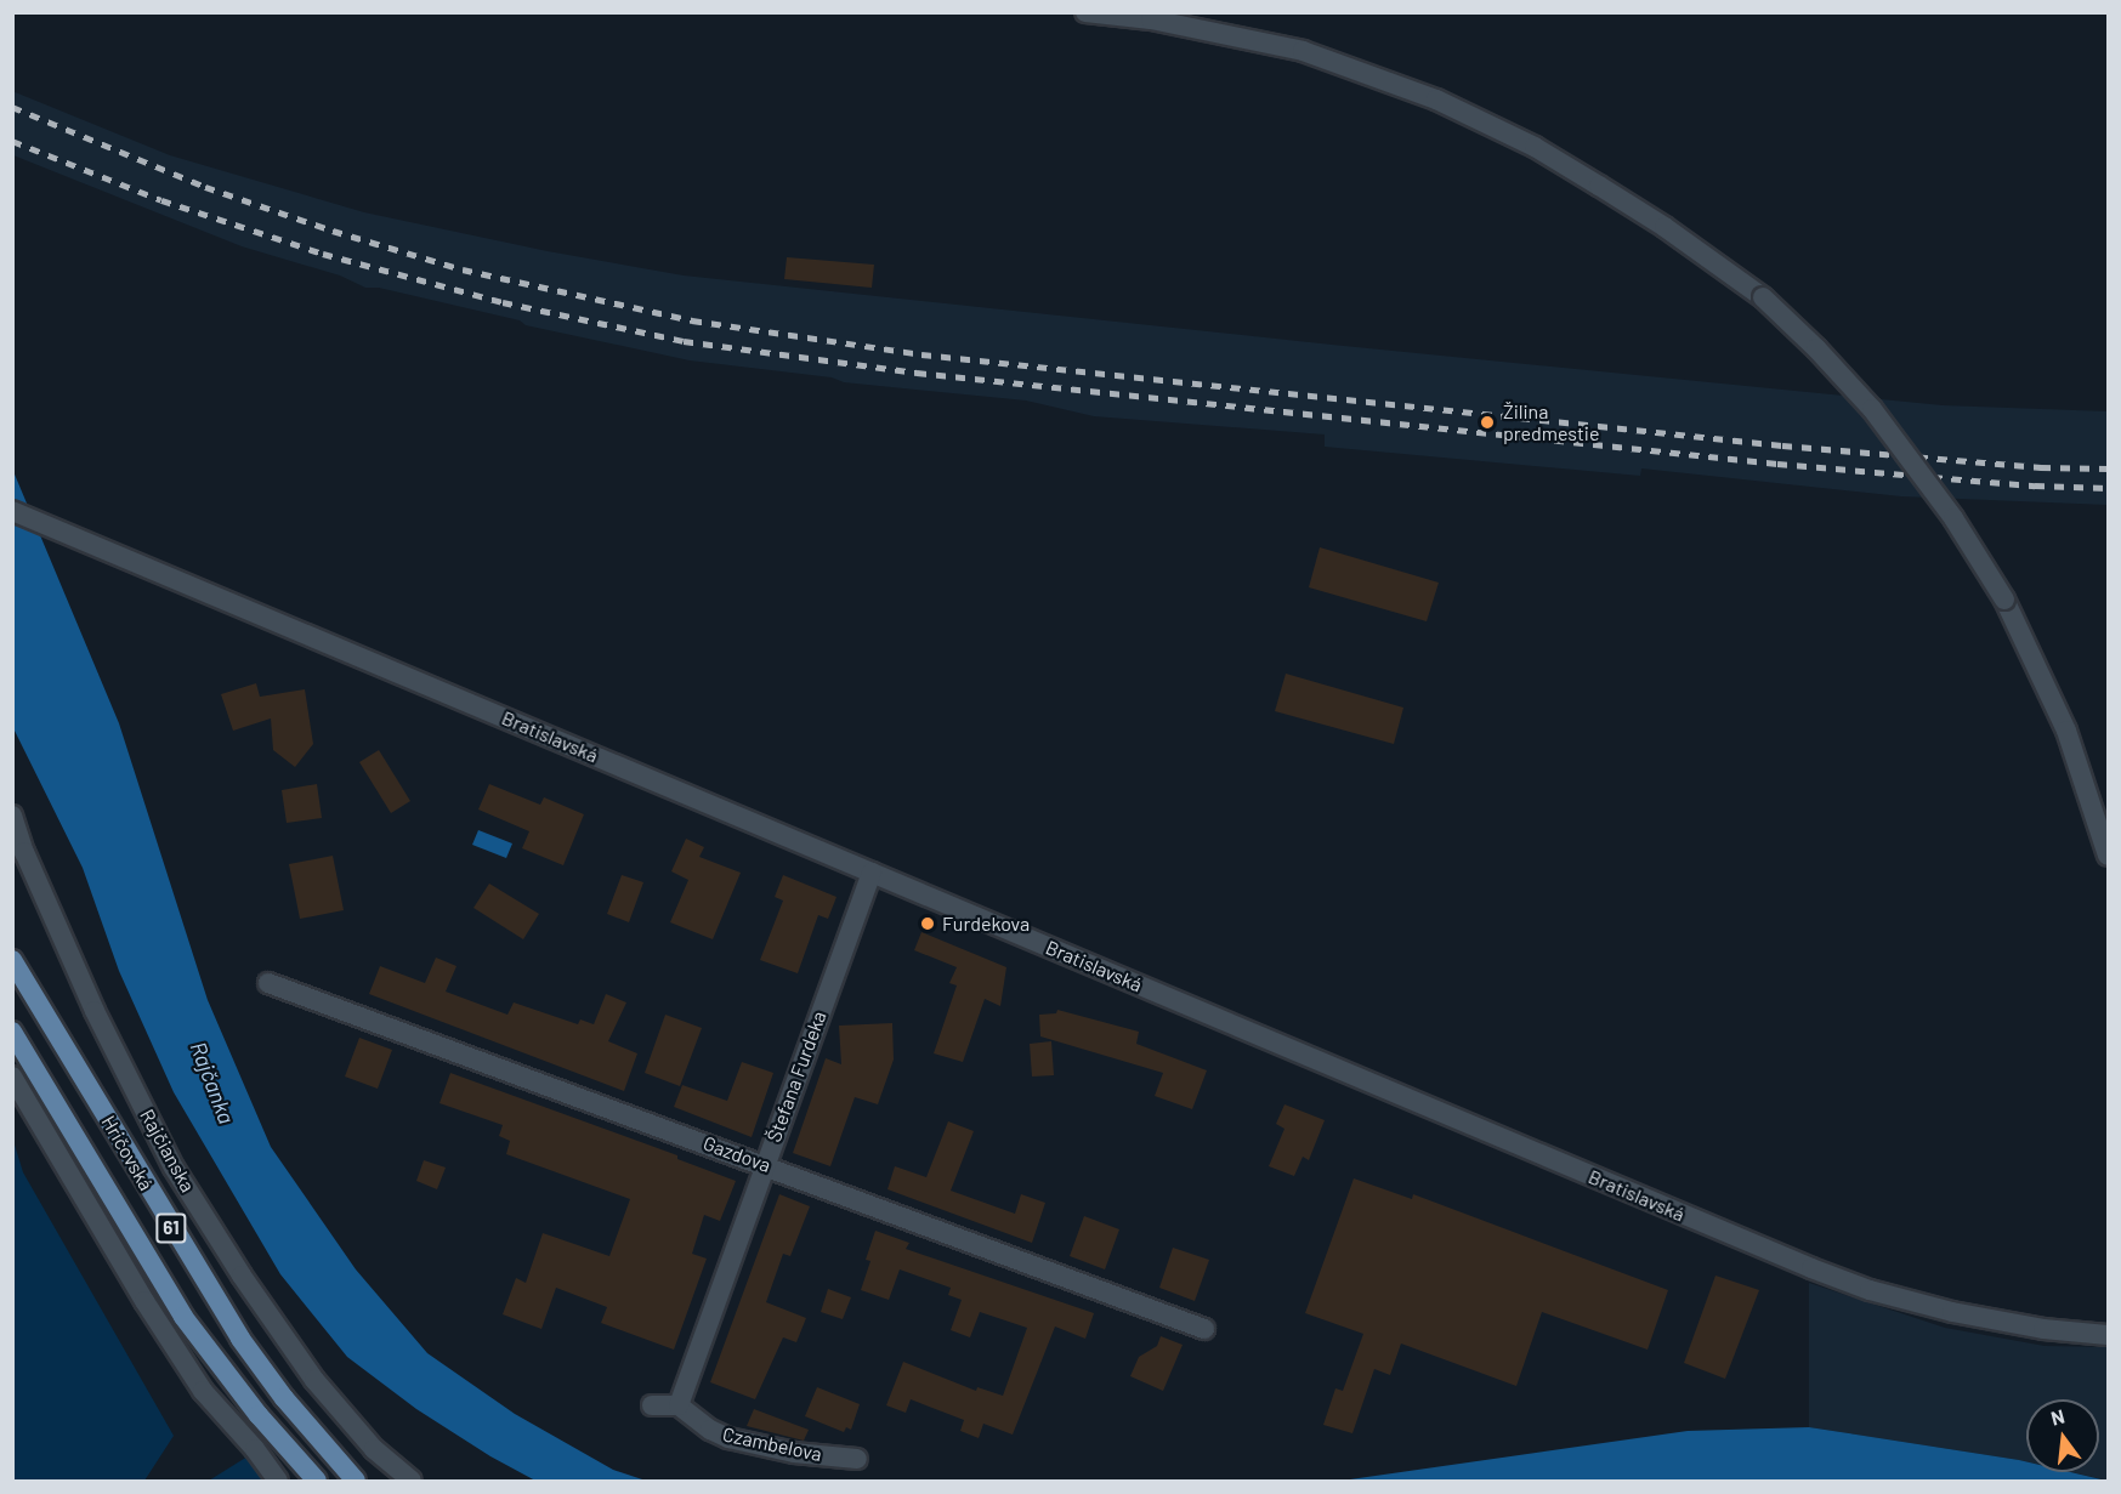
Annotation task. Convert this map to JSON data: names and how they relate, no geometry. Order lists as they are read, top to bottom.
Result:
{
  "streets": {
    "main road": ["Hričovská", "61"],
    "street": [
      "Bratislavská",
      "Štefana Furdeka",
      "Rajčianska",
      "Gazdova",
      "Czambelova"
    ]
  },
  "crossings": [
    ["Bratislavská", "Štefana Furdeka"],
    ["Štefana Furdeka", "Gazdova"],
    ["Štefana Furdeka", "Czambelova"]
  ],
  "water": ["Rajčanka"],
  "places": ["Žilina predmestie", "Furdekova"],
  "north": "top"
}
